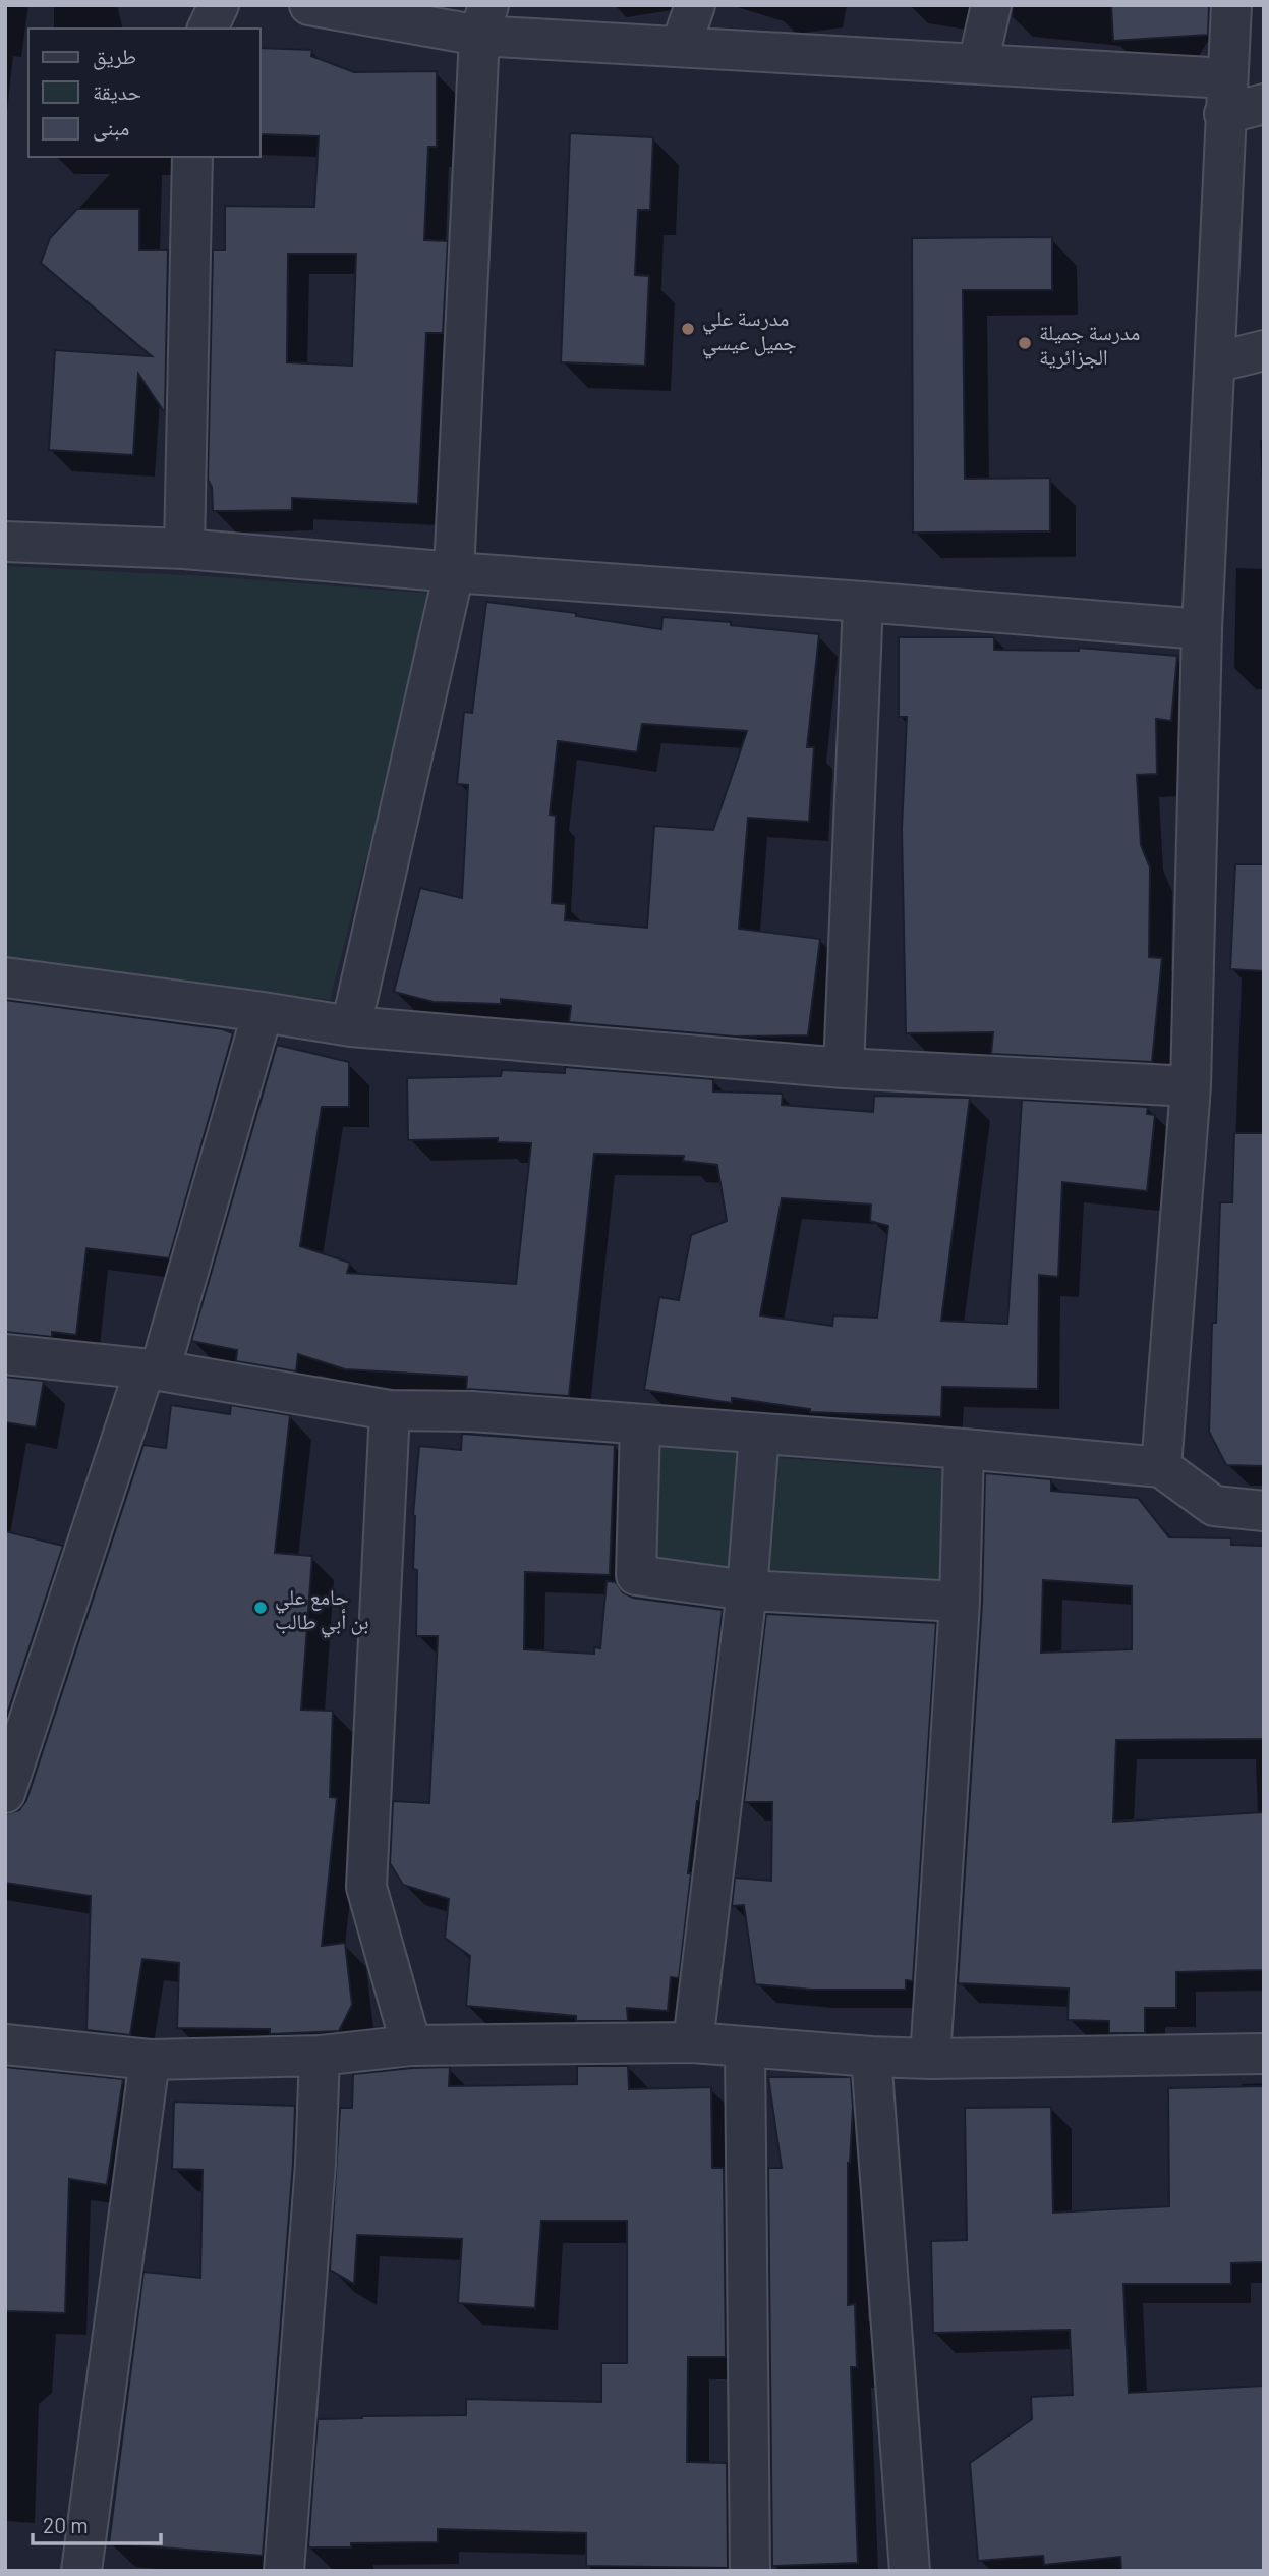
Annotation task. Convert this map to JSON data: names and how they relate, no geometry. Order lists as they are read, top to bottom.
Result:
{
  "places": ["مدرسة علي جميل عيسي", "مدرسة جميلة الجزائرية", "جامع علي بن أبي طالب"],
  "legend": ["طريق", "حديقة", "مبنى"],
  "scale_bar": "20 m"
}
